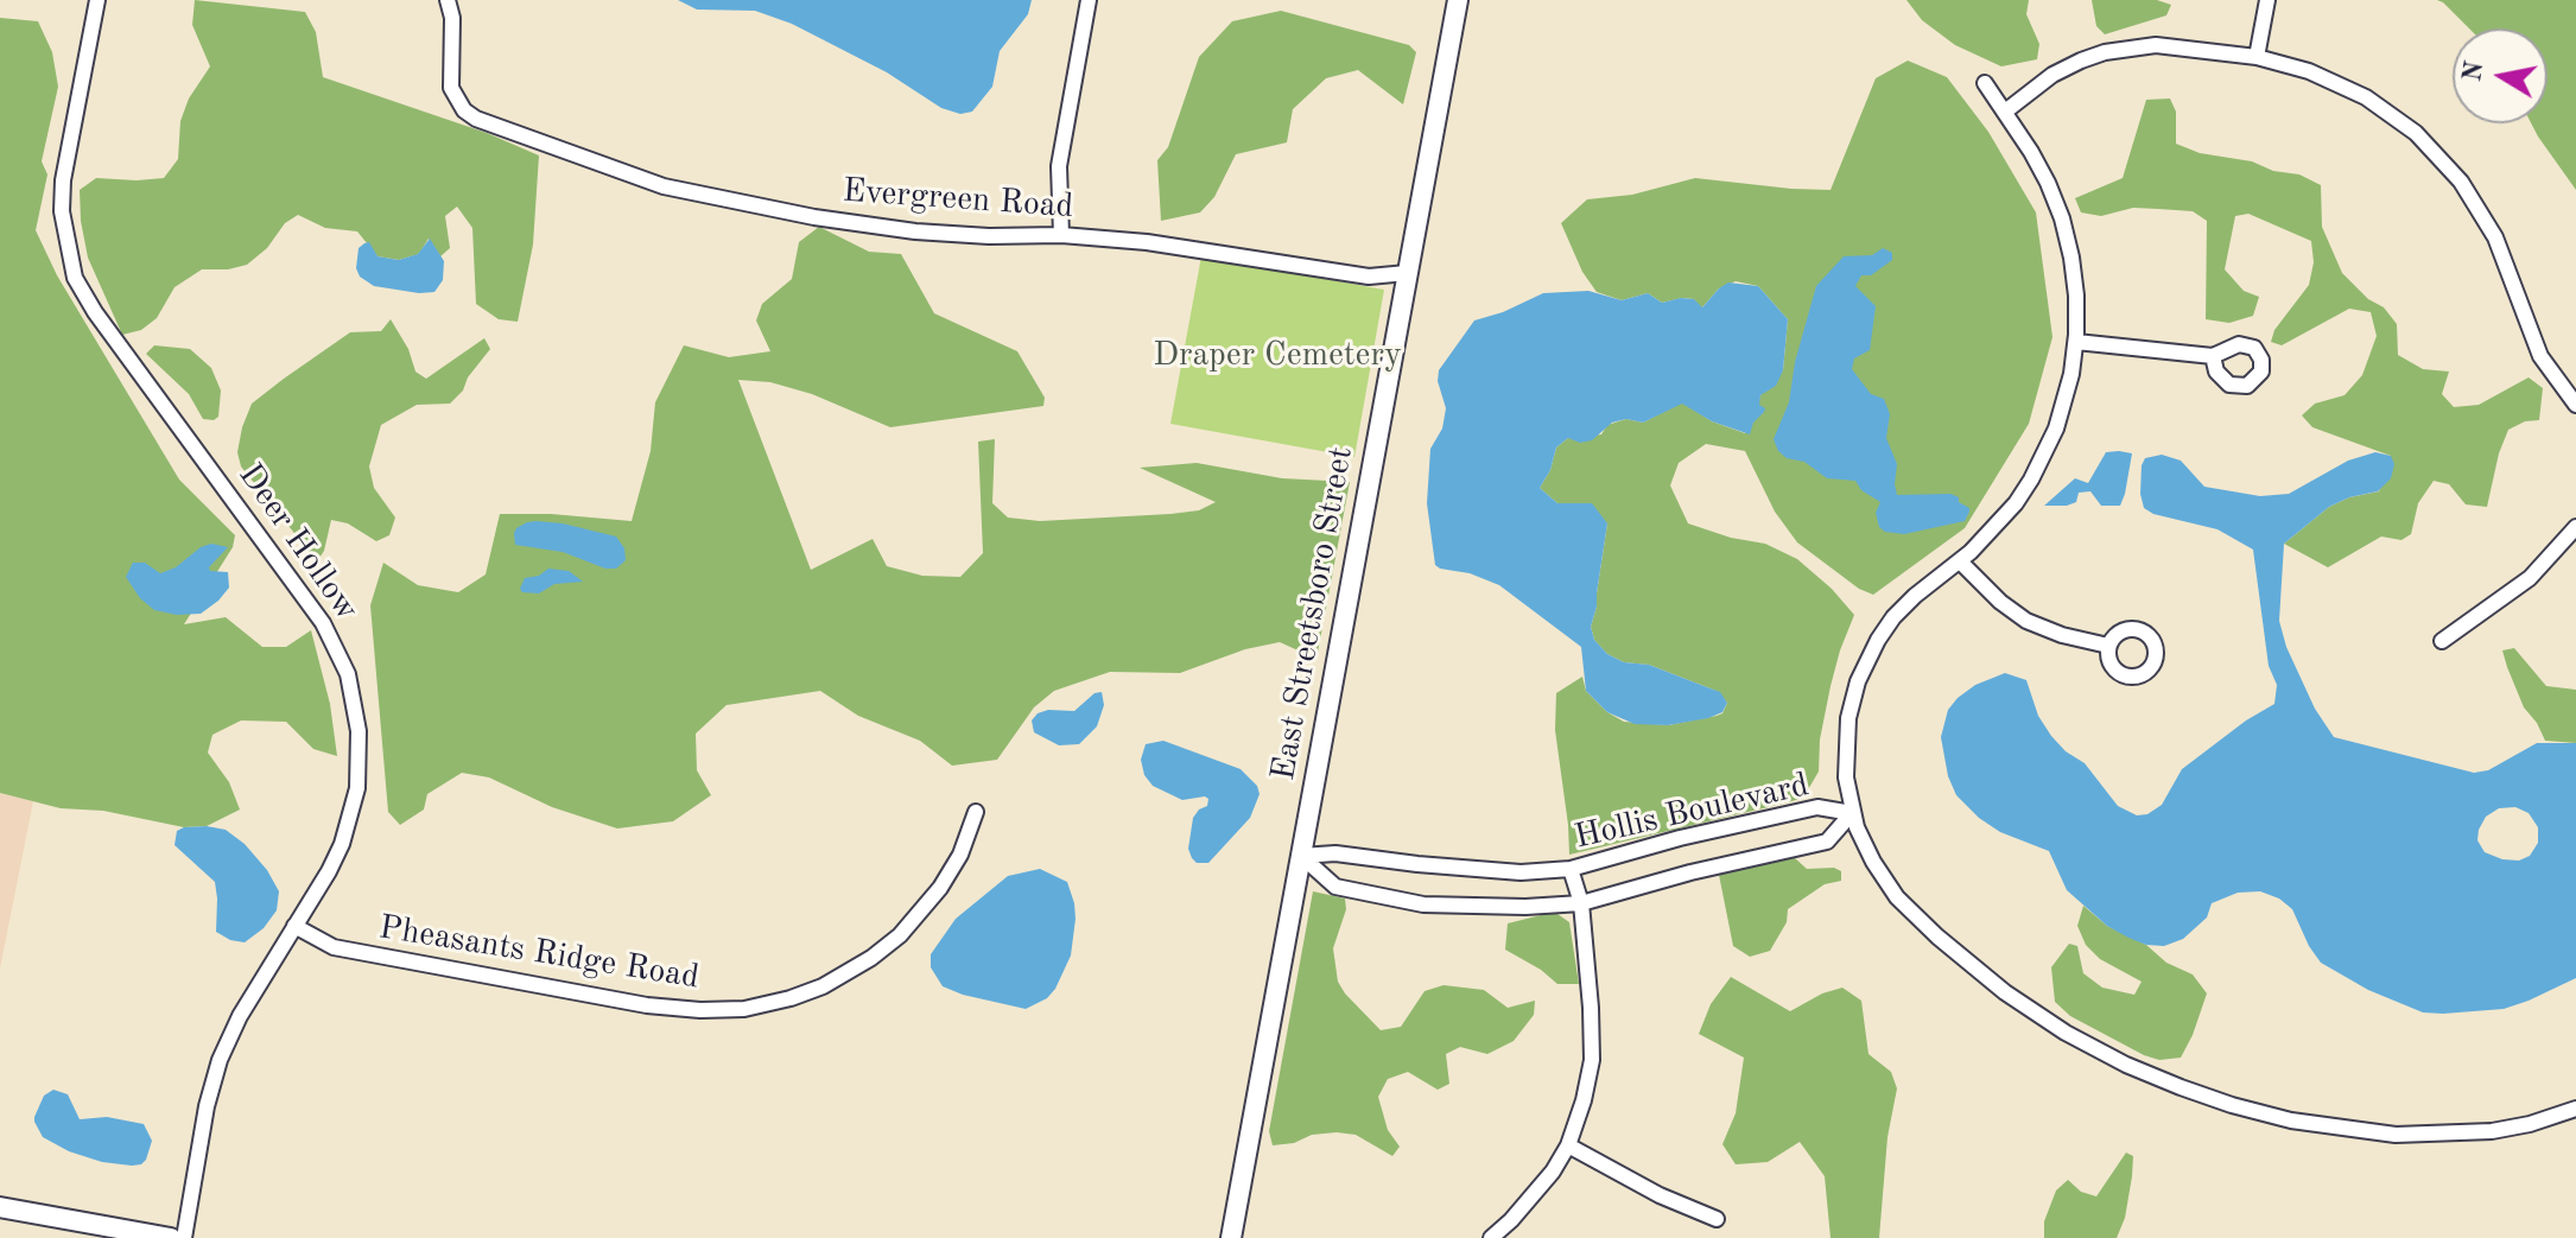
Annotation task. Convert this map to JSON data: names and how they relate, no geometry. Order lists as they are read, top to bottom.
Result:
{
  "streets": {
    "main road": ["East Streetsboro Street"],
    "street": [
      "Evergreen Road",
      "Deer Hollow",
      "Hollis Boulevard",
      "Pheasants Ridge Road"
    ]
  },
  "crossings": [
    ["Evergreen Road", "East Streetsboro Street"],
    ["Deer Hollow", "Pheasants Ridge Road"],
    ["East Streetsboro Street", "Hollis Boulevard"]
  ],
  "parks": ["Draper Cemetery"],
  "north": "left"
}
